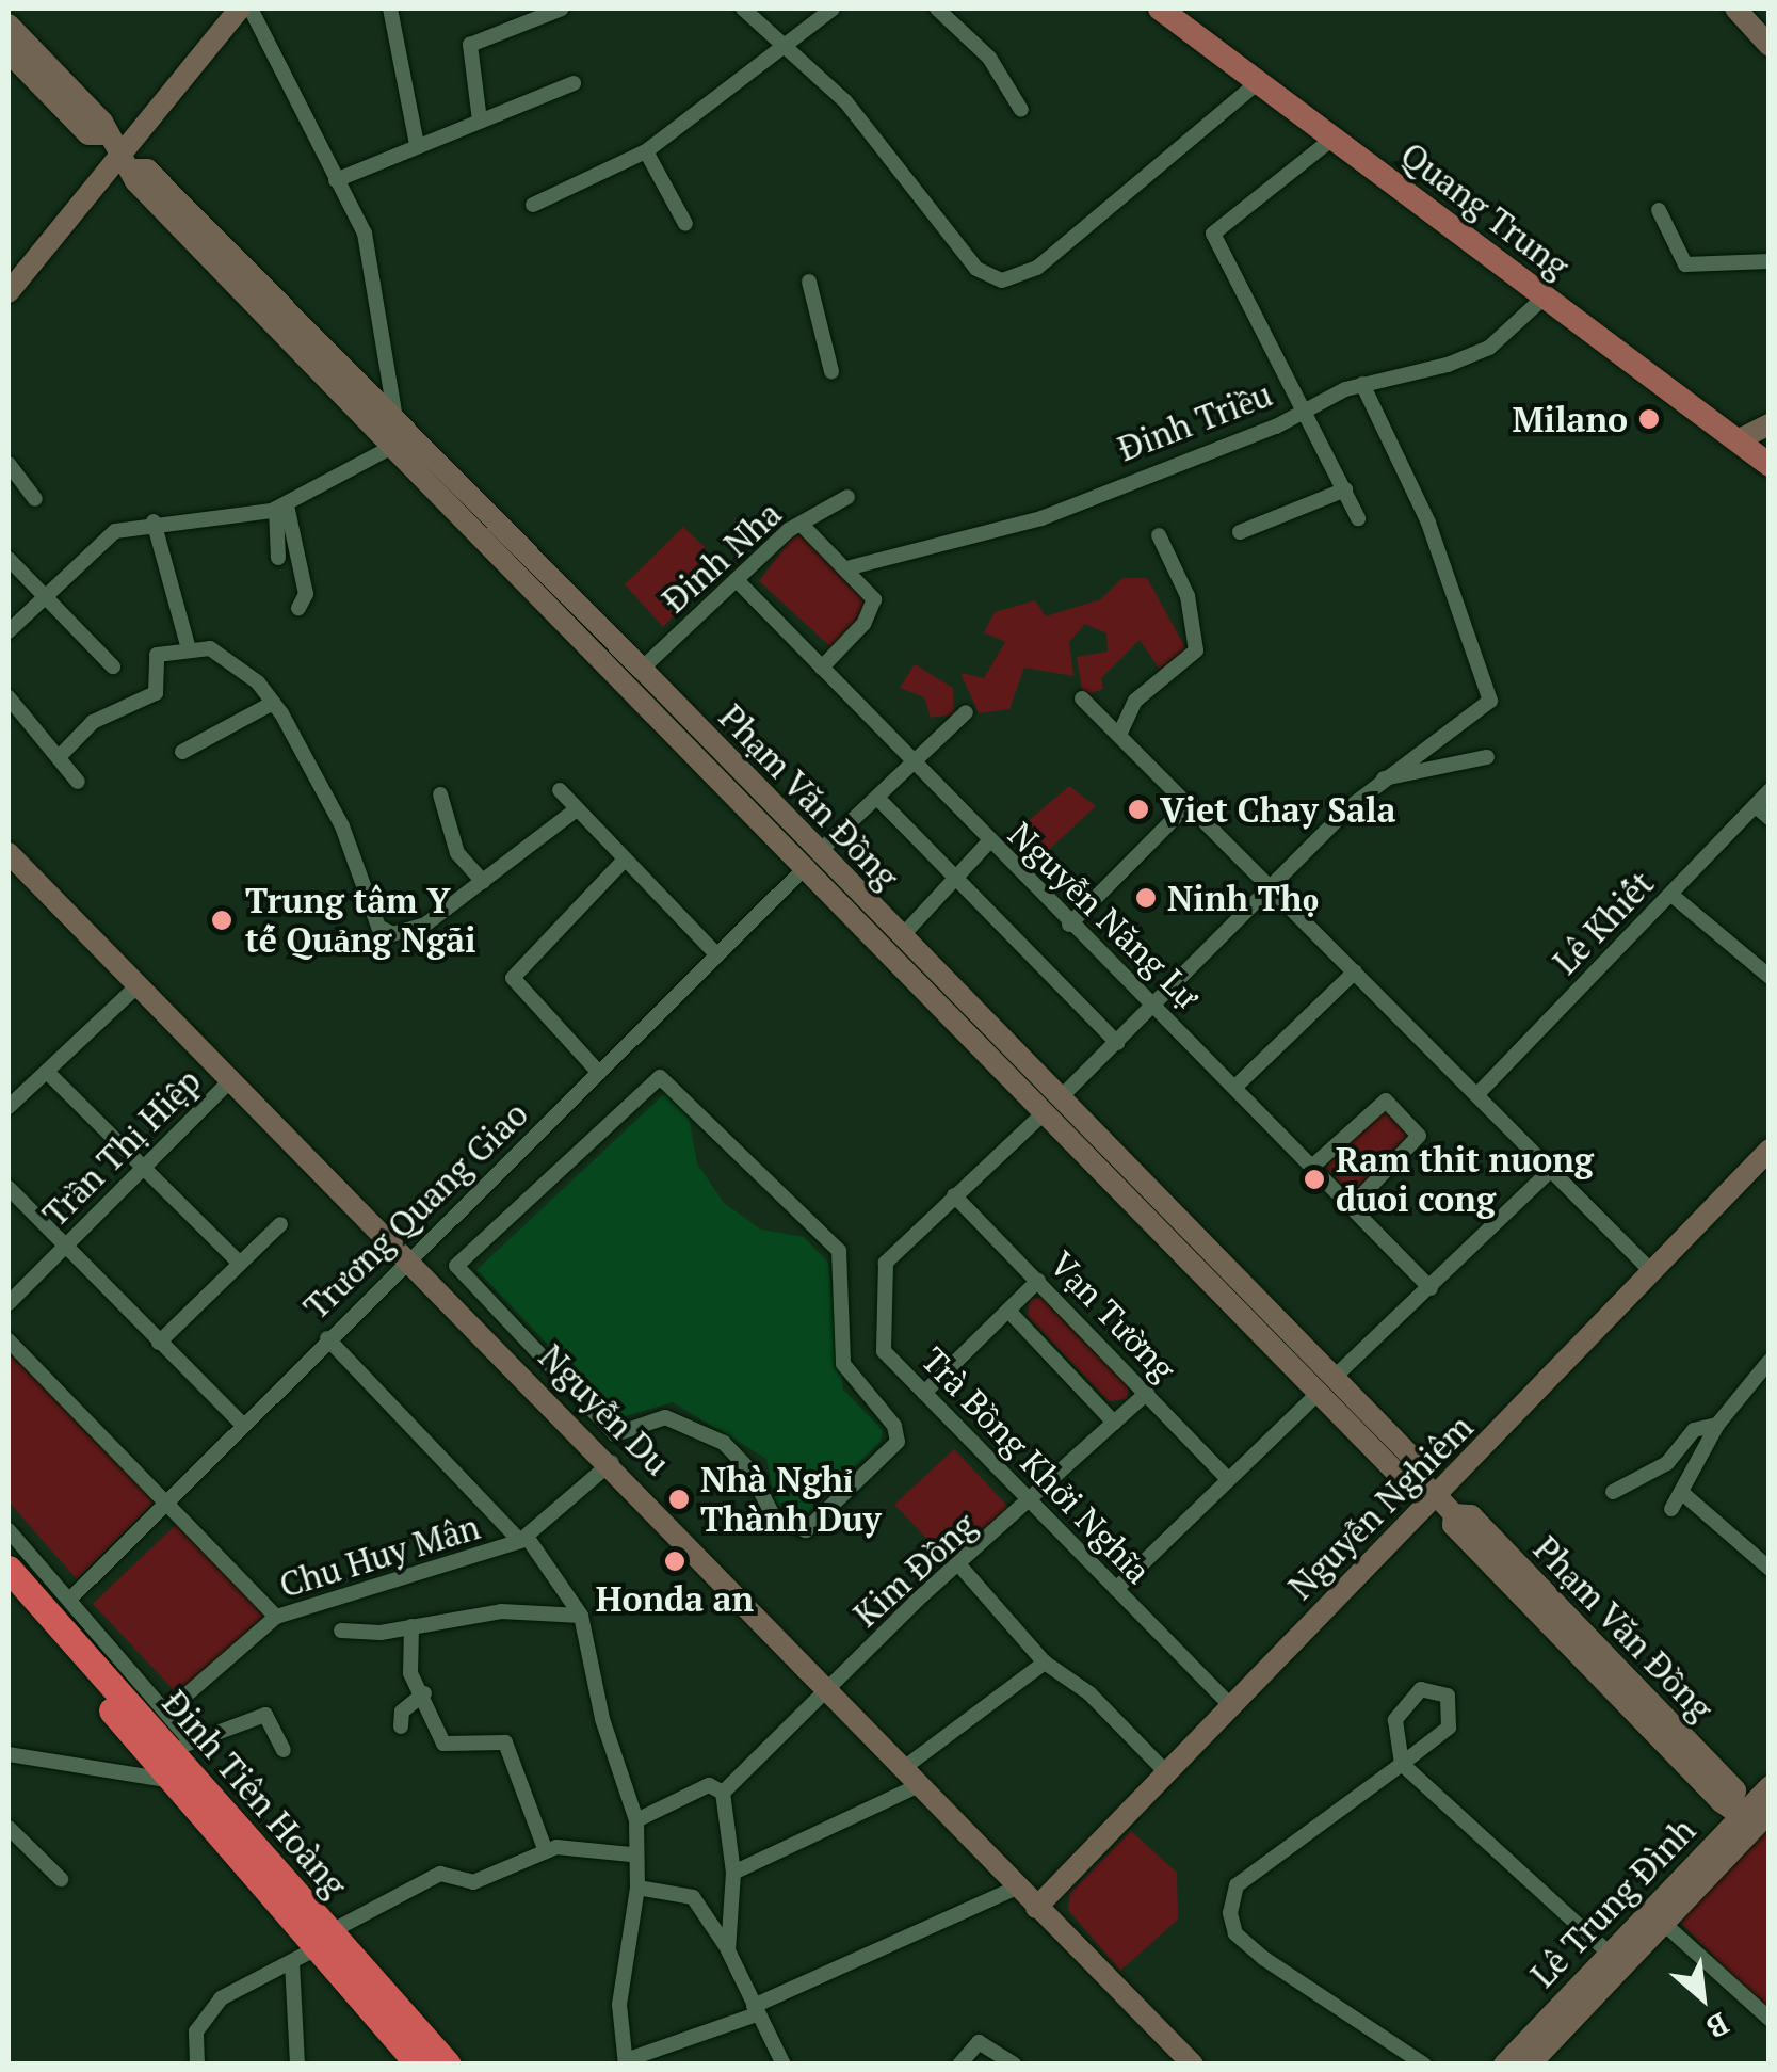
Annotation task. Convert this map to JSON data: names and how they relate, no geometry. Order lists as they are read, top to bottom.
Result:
{
  "streets": {
    "highway": ["Đinh Tiên Hoàng"],
    "main road": ["Quang Trung"],
    "street": [
      "Đinh Triều",
      "Đinh Nha",
      "Phạm Văn Đồng",
      "Nguyễn Năng Lự",
      "Lê Khiết",
      "Trần Thị Hiệp",
      "Trương Quang Giao",
      "Vạn Tường",
      "Nguyễn Du",
      "Trà Bồng Khởi Nghĩa",
      "Nguyễn Nghiêm",
      "Chu Huy Mân",
      "Kim Đồng",
      "Lê Trung Đình"
    ]
  },
  "crossings": [
    ["Quang Trung", "Đinh Triều"],
    ["Đinh Triều", "Trà Bồng Khởi Nghĩa"],
    ["Đinh Nha", "Phạm Văn Đồng"],
    ["Đinh Nha", "Nguyễn Năng Lự"],
    ["Phạm Văn Đồng", "Trương Quang Giao"],
    ["Phạm Văn Đồng", "Trà Bồng Khởi Nghĩa"],
    ["Phạm Văn Đồng", "Nguyễn Nghiêm"],
    ["Phạm Văn Đồng", "Lê Trung Đình"],
    ["Nguyễn Năng Lự", "Trương Quang Giao"],
    ["Nguyễn Năng Lự", "Trà Bồng Khởi Nghĩa"],
    ["Trần Thị Hiệp", "Nguyễn Du"],
    ["Trương Quang Giao", "Nguyễn Du"],
    ["Vạn Tường", "Trà Bồng Khởi Nghĩa"],
    ["Vạn Tường", "Kim Đồng"],
    ["Nguyễn Du", "Nguyễn Nghiêm"],
    ["Nguyễn Du", "Chu Huy Mân"],
    ["Nguyễn Du", "Kim Đồng"],
    ["Trà Bồng Khởi Nghĩa", "Nguyễn Nghiêm"],
    ["Trà Bồng Khởi Nghĩa", "Kim Đồng"]
  ],
  "places": [
    "Milano",
    "Viet Chay Sala",
    "Ninh Thọ",
    "Trung tâm Y tế Quảng Ngãi",
    "Ram thit nuong duoi cong",
    "Nhà Nghỉ Thành Duy",
    "Honda an"
  ],
  "north": "bottom right"
}
